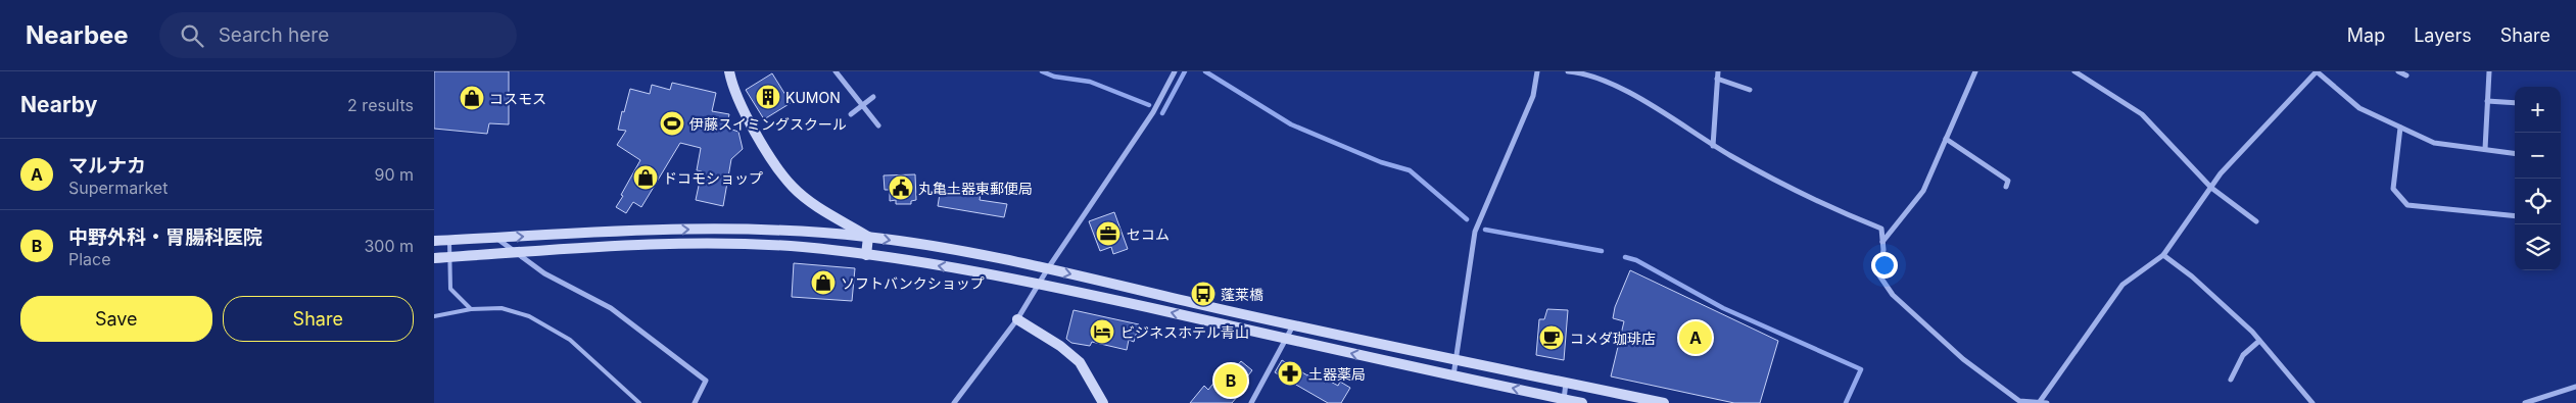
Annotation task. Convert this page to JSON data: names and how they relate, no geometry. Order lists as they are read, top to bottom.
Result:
{
  "places": {
    "building": ["KUMON"],
    "shop": ["コスモス", "ドコモショップ", "ソフトバンクショップ"],
    "sports": ["伊藤スイミングスクール"],
    "public building": ["丸亀土器東郵便局"],
    "office": ["セコム"],
    "bus stop": ["蓬莱橋"],
    "hotel": ["ビジネスホテル青山"],
    "cafe": ["コメダ珈琲店"],
    "pharmacy": ["土器薬局"]
  },
  "page": {
    "header": "Nearbee",
    "search": "Search here",
    "nav": ["Map", "Layers", "Share"],
    "heading": ["Nearby", "2 results"],
    "map_buttons": ["+", "−"],
    "list": [
      {
        "mark": "A",
        "name": "マルナカ",
        "note": "Supermarket",
        "value": "90 m"
      },
      {
        "mark": "B",
        "name": "中野外科・胃腸科医院",
        "note": "Place",
        "value": "300 m"
      }
    ],
    "buttons": ["Save", "Share"],
    "pins": ["A", "B"]
  }
}
